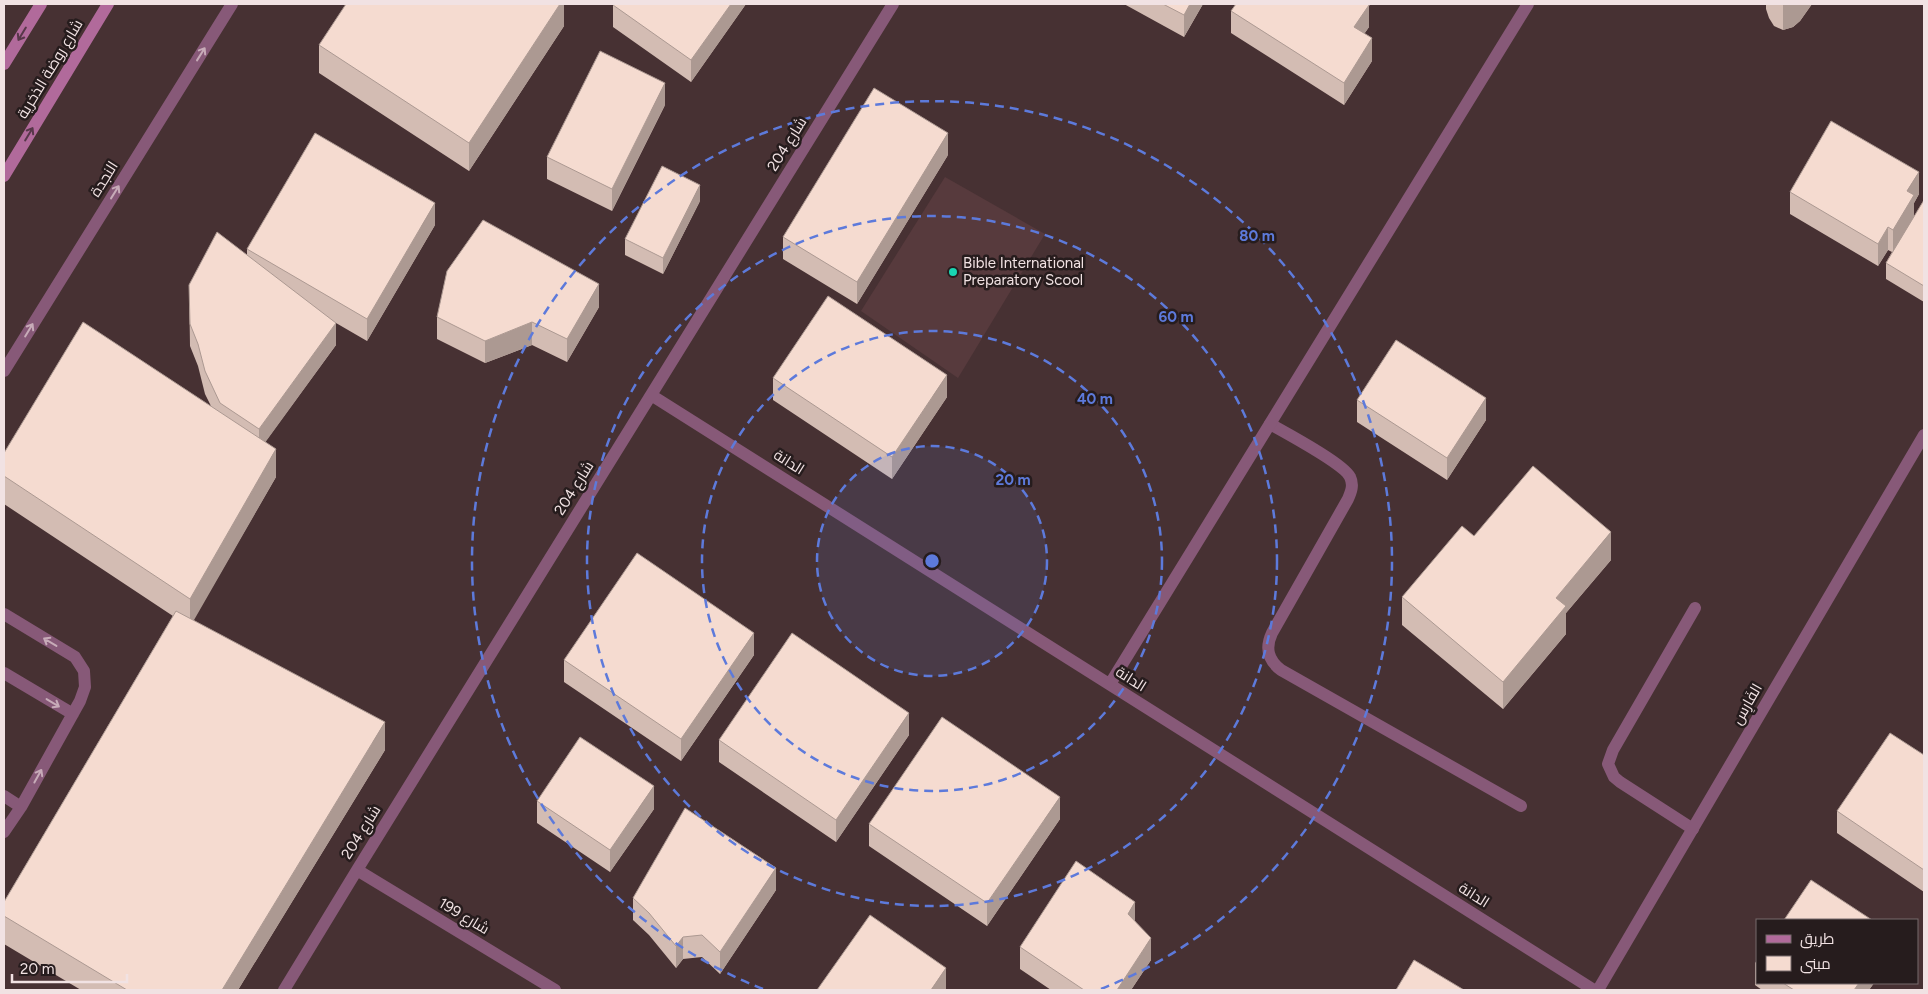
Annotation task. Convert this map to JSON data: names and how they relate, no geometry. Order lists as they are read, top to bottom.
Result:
{
  "streets": {
    "street": [
      "شارع روضة الذخرية",
      "شارع 204",
      "النجدة",
      "الدانة",
      "الفَارِس",
      "شارع 199"
    ]
  },
  "crossings": [
    ["شارع 204", "الدانة"],
    ["شارع 204", "شارع 199"]
  ],
  "one_way": ["النجدة"],
  "places": ["Bible International Preparatory Scool"],
  "legend": ["طريق", "مبنى"],
  "scale_bar": "20 m",
  "rings": [
    "80 m",
    "60 m",
    "40 m",
    "20 m"
  ]
}
